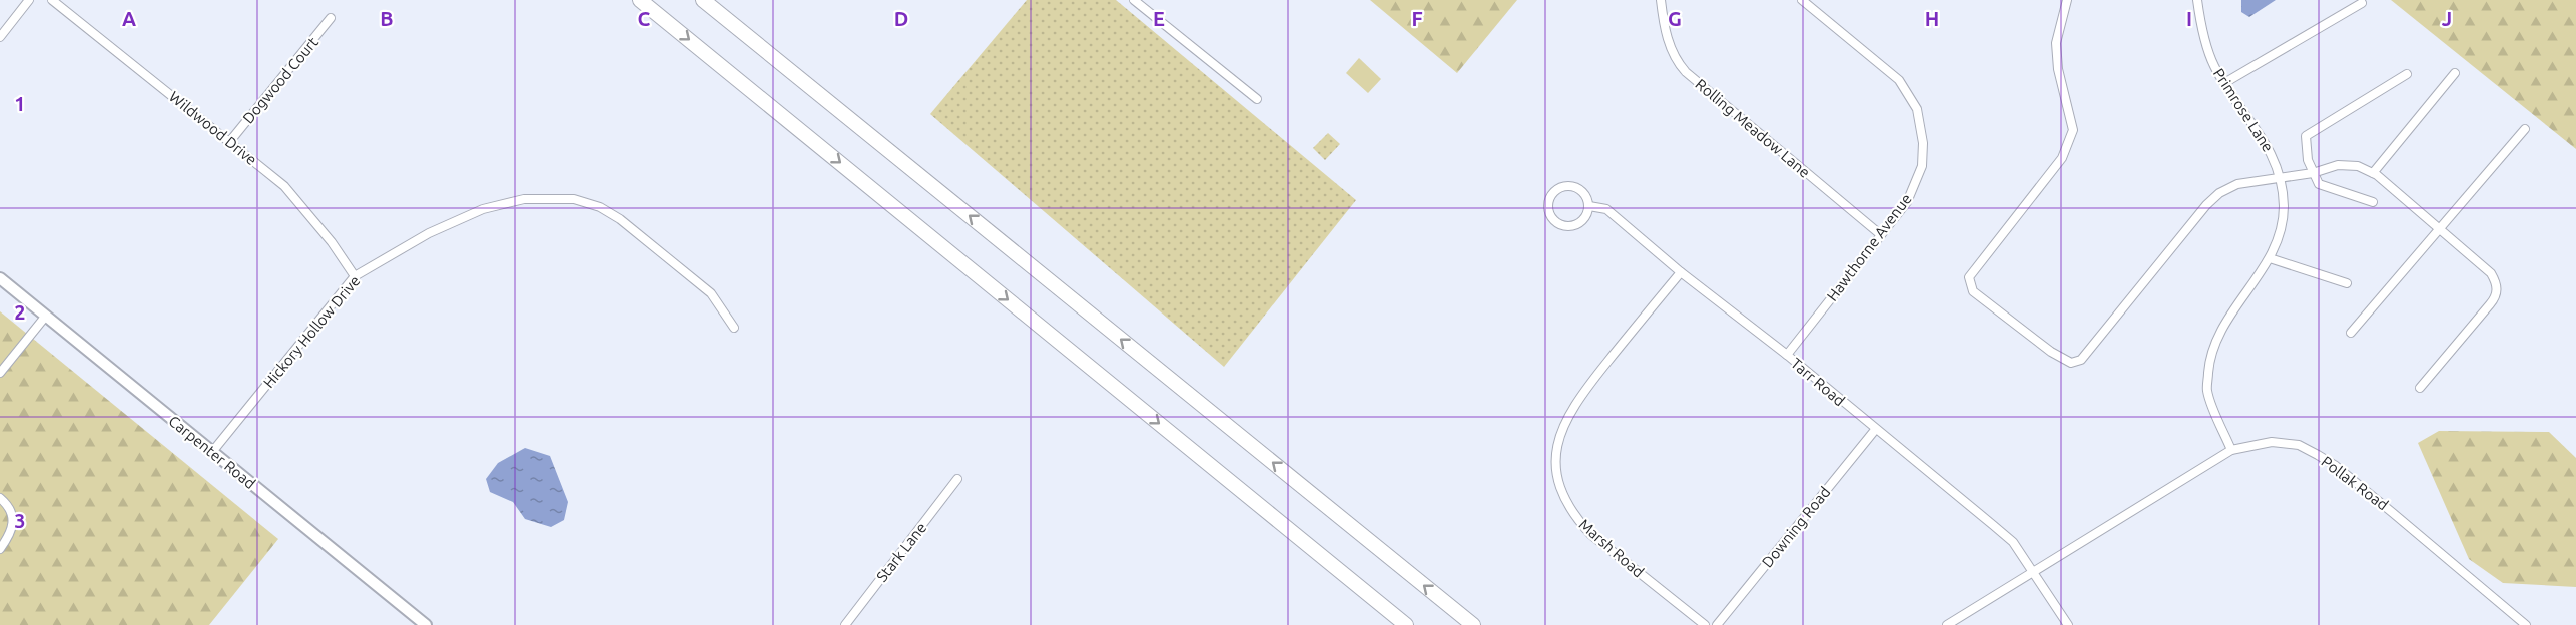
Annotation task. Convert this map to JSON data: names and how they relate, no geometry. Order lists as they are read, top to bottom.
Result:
{
  "streets": {
    "main road": ["Carpenter Road"],
    "street": [
      "Dogwood Court",
      "Primrose Lane",
      "Wildwood Drive",
      "Rolling Meadow Lane",
      "Hawthorne Avenue",
      "Hickory Hollow Drive",
      "Tarr Road",
      "Pollak Road",
      "Downing Road",
      "Marsh Road",
      "Stark Lane"
    ]
  },
  "crossings": [
    ["Dogwood Court", "Wildwood Drive"],
    ["Primrose Lane", "Pollak Road"],
    ["Wildwood Drive", "Hickory Hollow Drive"],
    ["Rolling Meadow Lane", "Hawthorne Avenue"],
    ["Hawthorne Avenue", "Tarr Road"],
    ["Hickory Hollow Drive", "Carpenter Road"],
    ["Tarr Road", "Pollak Road"],
    ["Tarr Road", "Downing Road"],
    ["Tarr Road", "Marsh Road"]
  ],
  "grid": {
    "columns": [
      "A",
      "B",
      "C",
      "D",
      "E",
      "F",
      "G",
      "H",
      "I",
      "J"
    ],
    "rows": ["1", "2", "3"]
  }
}
